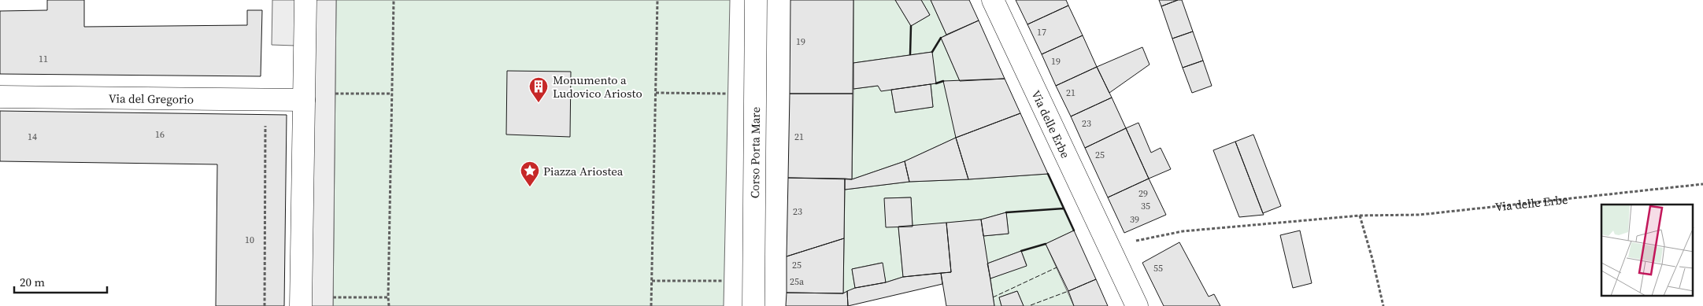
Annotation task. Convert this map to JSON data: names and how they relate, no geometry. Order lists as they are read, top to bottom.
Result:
{
  "streets": {
    "street": ["Via del Gregorio", "Via delle Erbe", "Corso Porta Mare"]
  },
  "places": {
    "building": ["Monumento a Ludovico Ariosto"],
    "place": ["Piazza Ariostea"]
  },
  "house_numbers": [
    "17",
    "19",
    "11",
    "19",
    "21",
    "23",
    "16",
    "14",
    "21",
    "25",
    "29",
    "35",
    "23",
    "39",
    "10",
    "25",
    "55",
    "25a"
  ],
  "scale_bar": "20 m"
}
